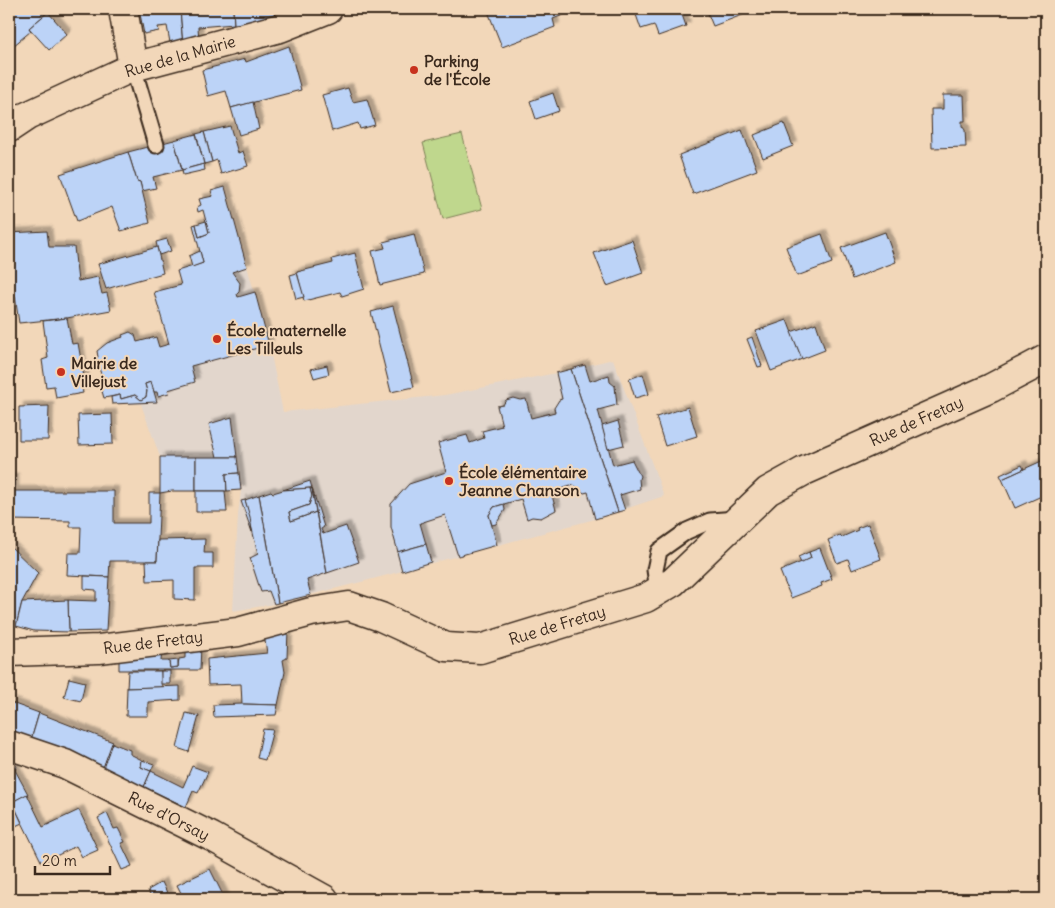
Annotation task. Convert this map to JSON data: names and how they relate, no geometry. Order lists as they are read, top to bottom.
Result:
{
  "streets": {
    "street": ["Rue de la Mairie", "Rue de Fretay", "Rue d'Orsay"]
  },
  "places": [
    "Parking de l'École",
    "École maternelle Les Tilleuls",
    "Mairie de Villejust",
    "École élémentaire Jeanne Chanson"
  ],
  "scale_bar": "20 m"
}
